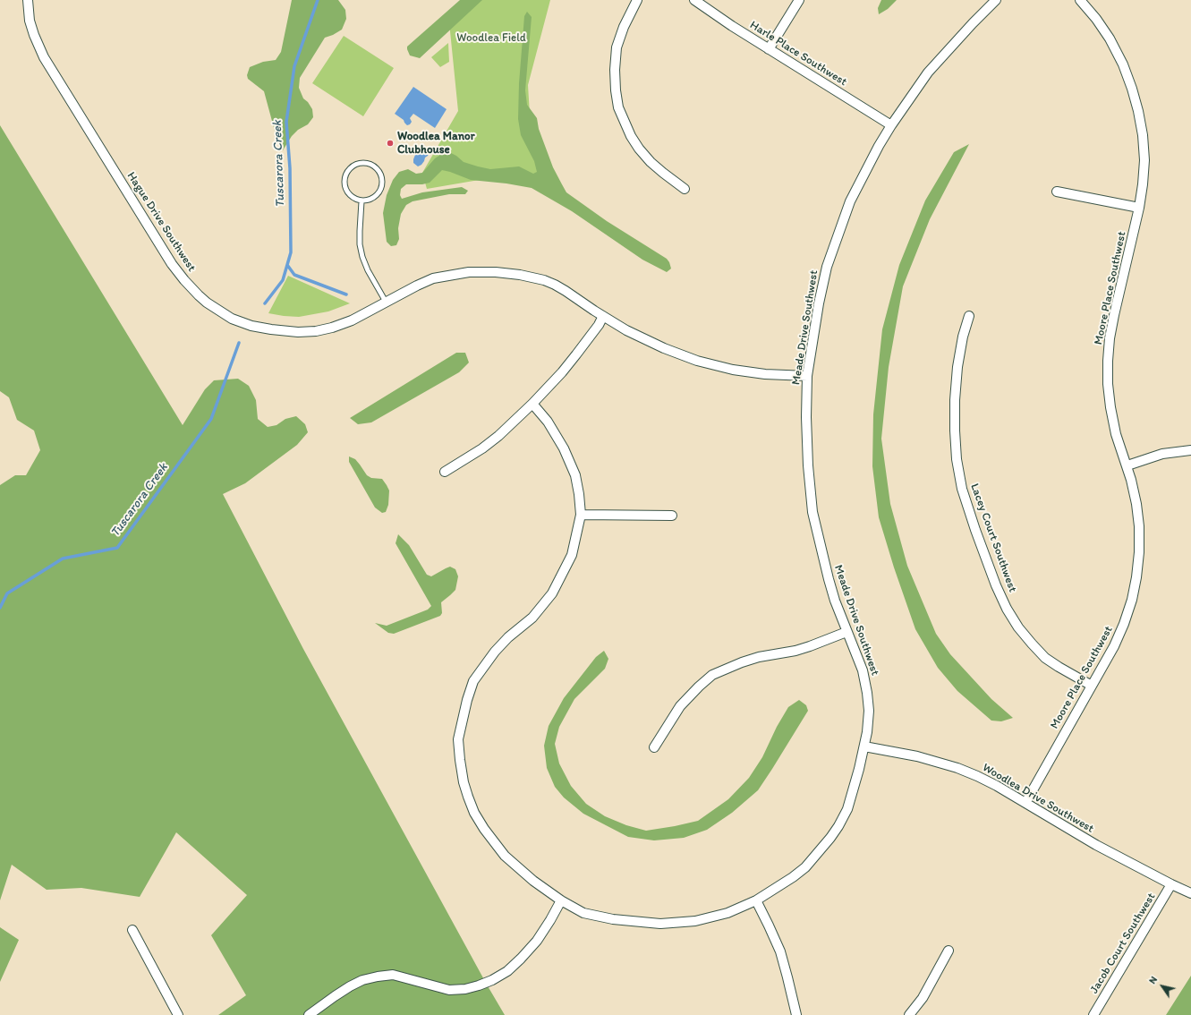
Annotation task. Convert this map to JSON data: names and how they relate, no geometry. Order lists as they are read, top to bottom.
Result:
{
  "streets": {
    "street": [
      "Harle Place Southwest",
      "Hague Drive Southwest",
      "Moore Place Southwest",
      "Meade Drive Southwest",
      "Lacey Court Southwest",
      "Woodlea Drive Southwest",
      "Jacob Court Southwest"
    ]
  },
  "crossings": [
    ["Harle Place Southwest", "Meade Drive Southwest"],
    ["Hague Drive Southwest", "Meade Drive Southwest"],
    ["Moore Place Southwest", "Lacey Court Southwest"],
    ["Moore Place Southwest", "Woodlea Drive Southwest"],
    ["Meade Drive Southwest", "Woodlea Drive Southwest"],
    ["Woodlea Drive Southwest", "Jacob Court Southwest"]
  ],
  "water": ["Tuscarora Creek"],
  "parks": ["Woodlea Field"],
  "places": ["Woodlea Manor Clubhouse"],
  "north": "top left"
}
